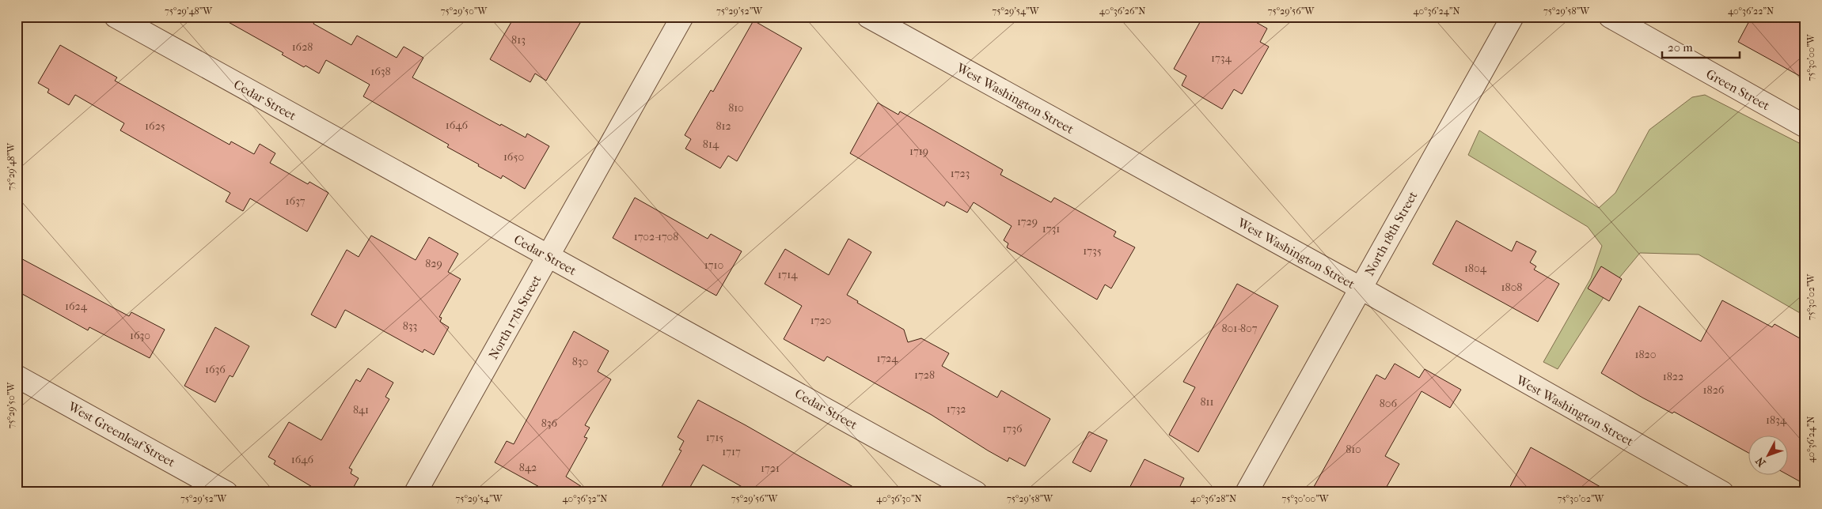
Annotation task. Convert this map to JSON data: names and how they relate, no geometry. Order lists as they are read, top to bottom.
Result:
{
  "streets": {
    "street": [
      "Green Street",
      "West Washington Street",
      "Cedar Street",
      "North 18th Street",
      "North 17th Street",
      "West Greenleaf Street"
    ]
  },
  "crossings": [
    ["West Washington Street", "North 18th Street"],
    ["Cedar Street", "North 17th Street"]
  ],
  "house_numbers": [
    "813",
    "1628",
    "1734",
    "1638",
    "810",
    "1646",
    "1625",
    "812",
    "814",
    "1719",
    "1650",
    "1723",
    "1637",
    "1729",
    "1731",
    "1702-1708",
    "1735",
    "829",
    "1710",
    "1804",
    "1714",
    "1808",
    "1624",
    "1720",
    "833",
    "801-807",
    "1630",
    "1820",
    "1724",
    "830",
    "1636",
    "1728",
    "1822",
    "1826",
    "811",
    "806",
    "1732",
    "841",
    "1834",
    "836",
    "1736",
    "1715",
    "810",
    "1717",
    "1646",
    "842",
    "1721"
  ],
  "scale_bar": "20 m",
  "north": "bottom left",
  "coordinates": [
    "75°29'48\"W",
    "75°29'50\"W",
    "75°29'52\"W",
    "75°29'54\"W",
    "40°36'26\"N",
    "75°29'56\"W",
    "40°36'24\"N",
    "75°29'58\"W",
    "40°36'22\"N",
    "75°30'00\"W",
    "75°30'02\"W",
    "40°36'32\"N",
    "40°36'30\"N",
    "40°36'28\"N"
  ]
}
